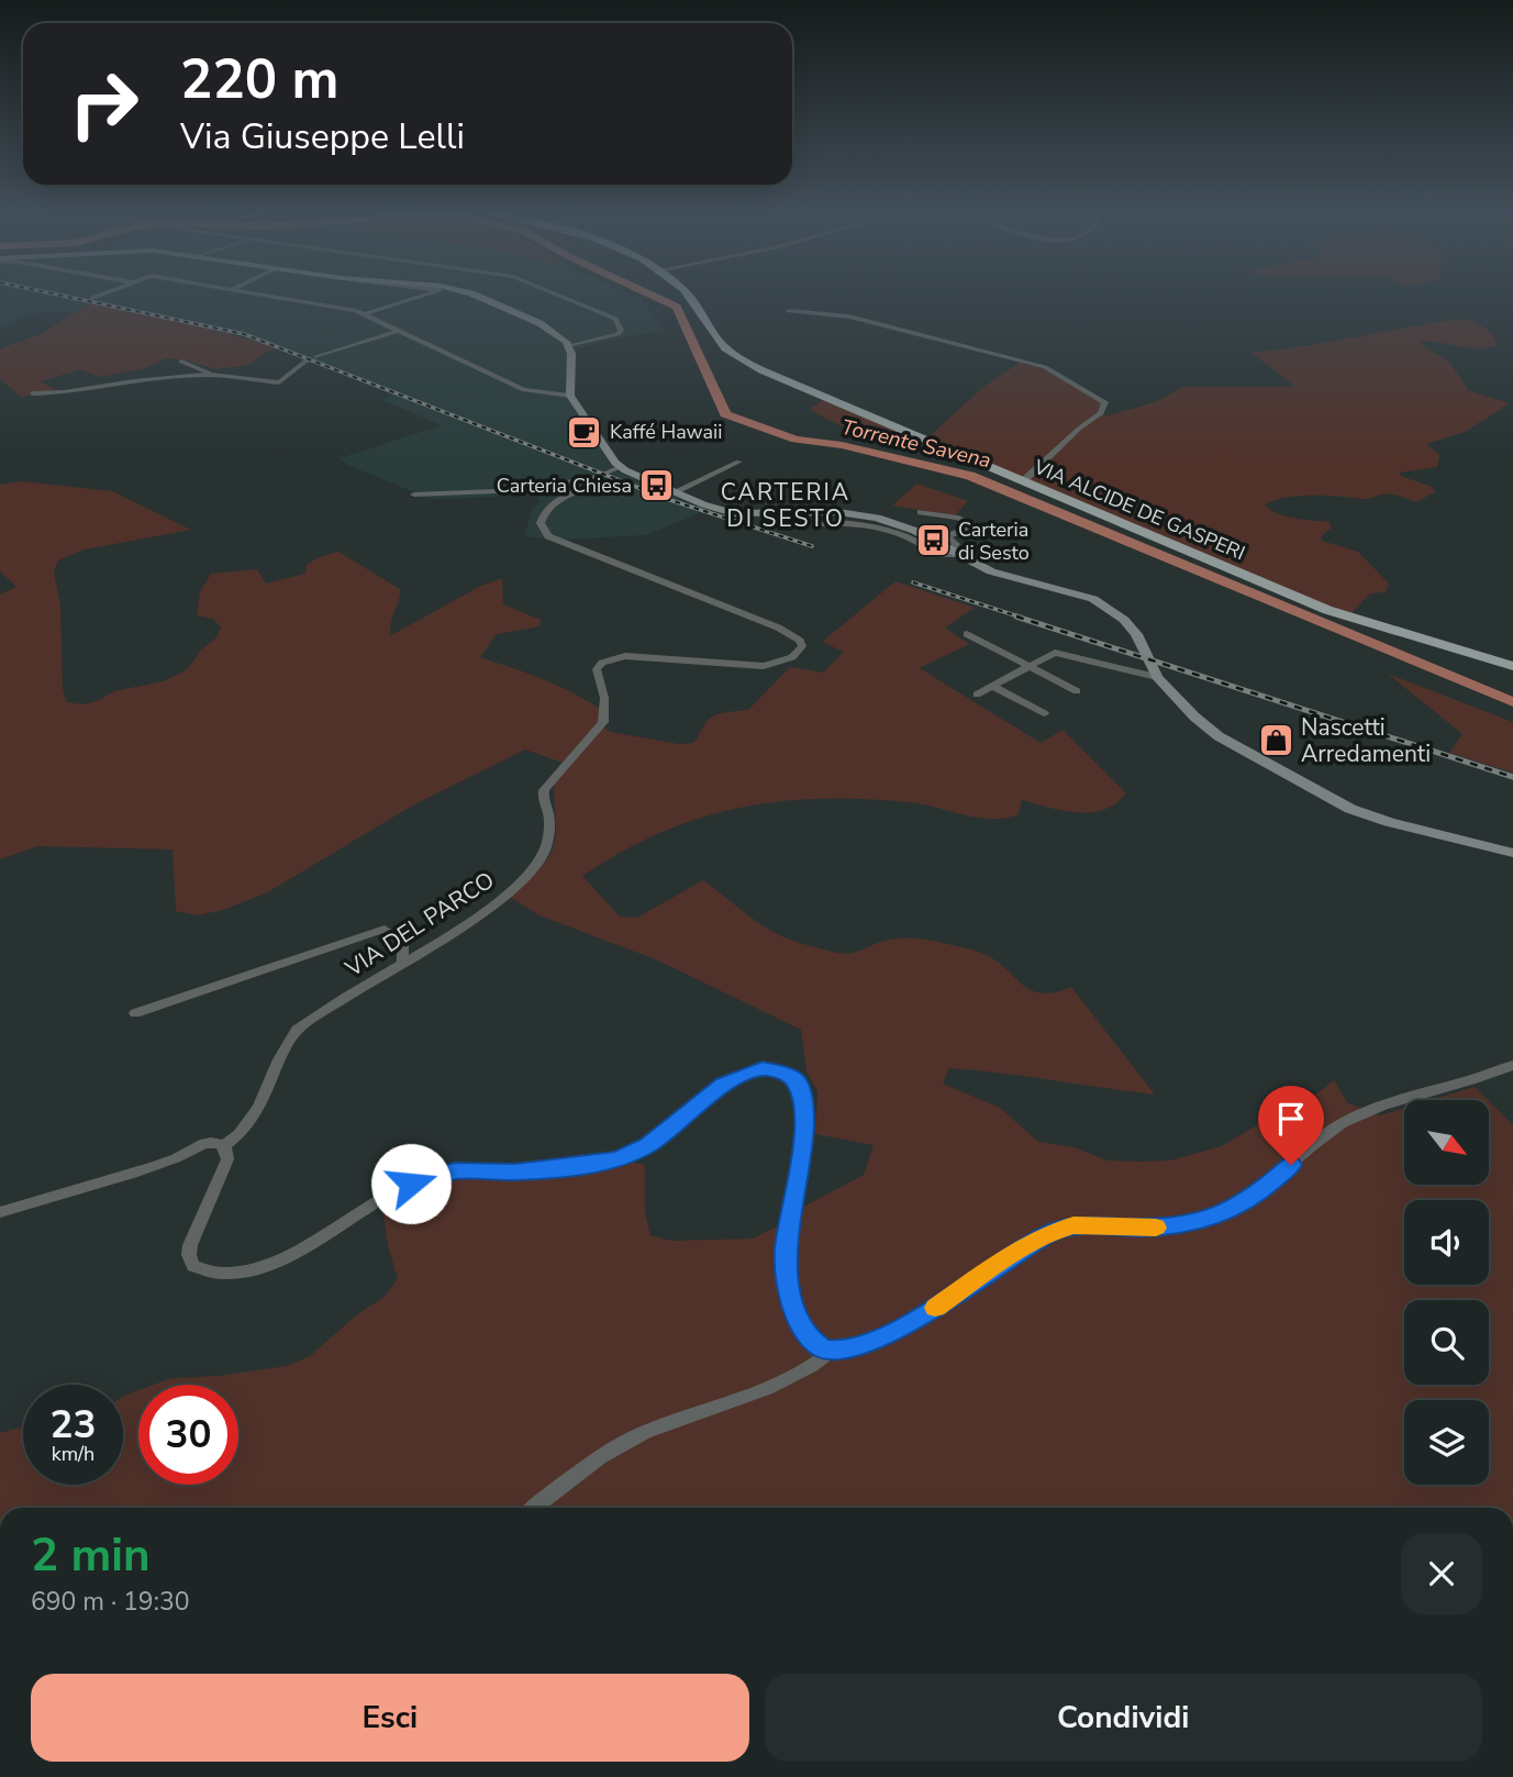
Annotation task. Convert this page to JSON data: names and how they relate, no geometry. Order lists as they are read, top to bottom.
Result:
{
  "streets": {
    "main road": ["VIA ALCIDE DE GASPERI"],
    "street": ["VIA DEL PARCO"]
  },
  "districts": ["CARTERIA DI SESTO"],
  "water": ["Torrente Savena"],
  "places": {
    "cafe": ["Kaffé Hawaii"],
    "bus stop": ["Carteria Chiesa", "Carteria di Sesto"],
    "shop": ["Nascetti Arredamenti"]
  },
  "north": "bottom right",
  "page": {
    "turn": ["220 m", "Via Giuseppe Lelli"],
    "speed": "23 km/h",
    "limit": "30",
    "heading": ["2 min", "690 m · 19:30"],
    "buttons": ["Esci", "Condividi"]
  }
}
